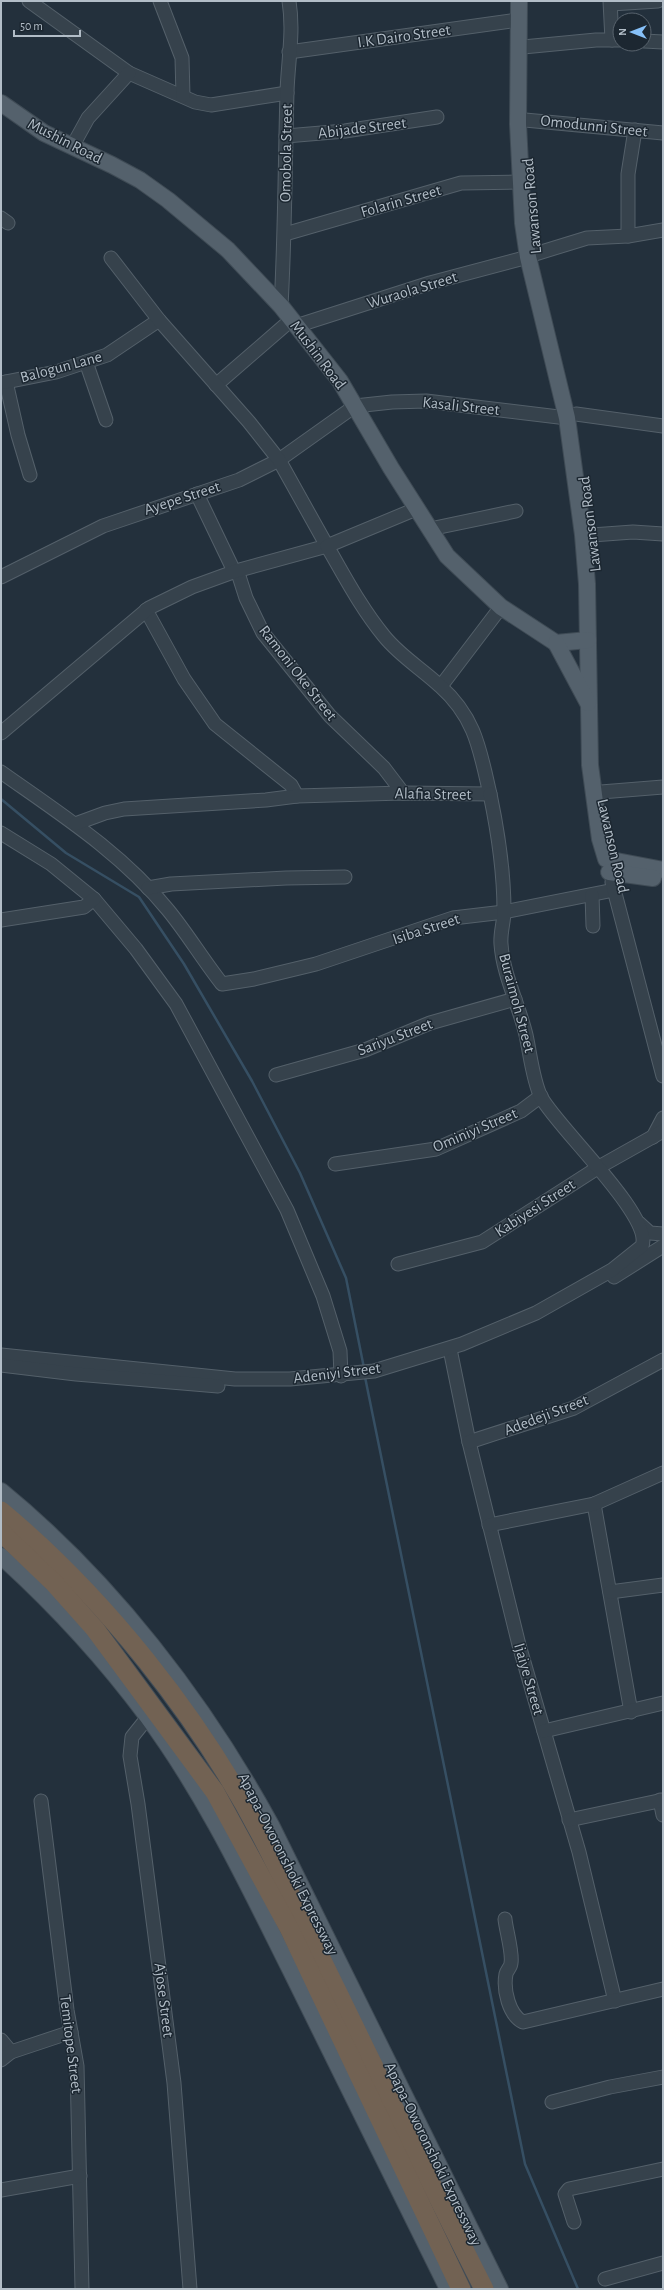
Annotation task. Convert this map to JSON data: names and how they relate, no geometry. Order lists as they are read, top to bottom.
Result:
{
  "streets": {
    "highway": ["Apapa-Oworonshoki Expressway"],
    "main road": ["Mushin Road", "Lawanson Road"],
    "street": [
      "I.K Dairo Street",
      "Omodunni Street",
      "Abijade Street",
      "Omobola Street",
      "Folarin Street",
      "Wuraola Street",
      "Balogun Lane",
      "Kasali Street",
      "Ayepe Street",
      "Ramoni Oke Street",
      "Alafia Street",
      "Isiba Street",
      "Buraimoh Street",
      "Sariyu Street",
      "Ominiyi Street",
      "Kabiyesi Street",
      "Adeniyi Street",
      "Adedeji Street",
      "Ijaiye Street",
      "Ajose Street",
      "Temitope Street"
    ]
  },
  "crossings": [
    ["I.K Dairo Street", "Omobola Street"],
    ["I.K Dairo Street", "Lawanson Road"],
    ["Omodunni Street", "Lawanson Road"],
    ["Abijade Street", "Omobola Street"],
    ["Mushin Road", "Omobola Street"],
    ["Mushin Road", "Wuraola Street"],
    ["Mushin Road", "Kasali Street"],
    ["Mushin Road", "Ayepe Street"],
    ["Omobola Street", "Folarin Street"],
    ["Folarin Street", "Lawanson Road"],
    ["Lawanson Road", "Wuraola Street"],
    ["Lawanson Road", "Kasali Street"],
    ["Balogun Lane", "Alafia Street"],
    ["Kasali Street", "Ayepe Street"],
    ["Ayepe Street", "Ramoni Oke Street"],
    ["Ayepe Street", "Alafia Street"],
    ["Ramoni Oke Street", "Alafia Street"],
    ["Alafia Street", "Buraimoh Street"],
    ["Isiba Street", "Buraimoh Street"],
    ["Buraimoh Street", "Sariyu Street"],
    ["Buraimoh Street", "Ominiyi Street"],
    ["Buraimoh Street", "Kabiyesi Street"],
    ["Buraimoh Street", "Adeniyi Street"],
    ["Adeniyi Street", "Ijaiye Street"],
    ["Adedeji Street", "Ijaiye Street"]
  ],
  "scale_bar": "50 m",
  "north": "left"
}
